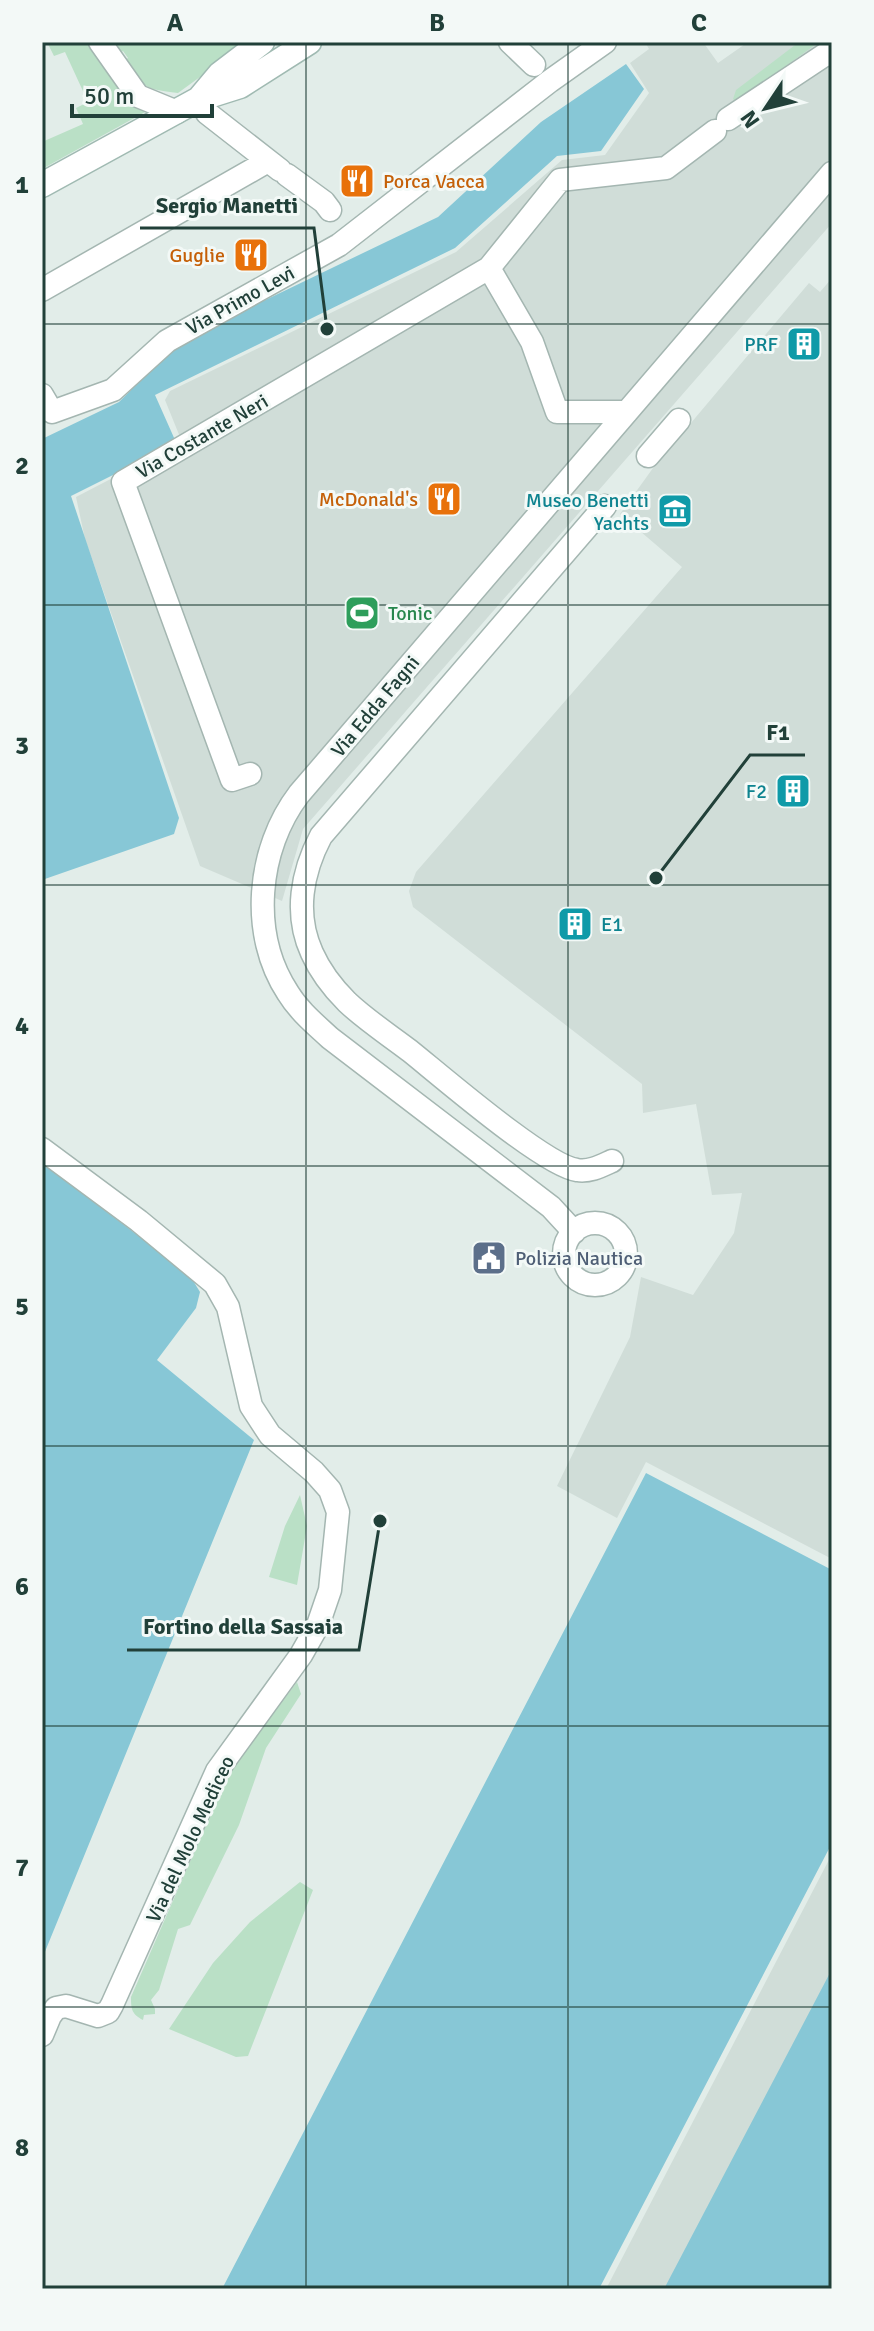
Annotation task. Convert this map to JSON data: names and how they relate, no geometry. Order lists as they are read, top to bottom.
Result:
{
  "streets": {
    "street": [
      "Via Primo Levi",
      "Via Costante Neri",
      "Via Edda Fagni",
      "Via del Molo Mediceo"
    ]
  },
  "places": {
    "restaurant": ["Porca Vacca", "Guglie", "McDonald's"],
    "other": ["Sergio Manetti", "F1", "Fortino della Sassaia"],
    "building": ["PRF", "F2", "E1"],
    "museum": ["Museo Benetti Yachts"],
    "sports": ["Tonic"],
    "public building": ["Polizia Nautica"]
  },
  "scale_bar": "50 m",
  "north": "bottom left",
  "grid": {
    "columns": ["A", "B", "C"],
    "rows": [
      "1",
      "2",
      "3",
      "4",
      "5",
      "6",
      "7",
      "8"
    ]
  }
}
